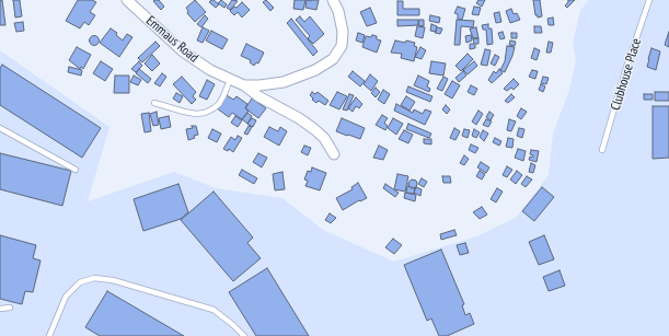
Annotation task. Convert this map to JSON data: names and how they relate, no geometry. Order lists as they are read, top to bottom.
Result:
{
  "streets": {
    "street": ["Emmaus Road"],
    "lane": ["Clubhouse Place"]
  }
}
